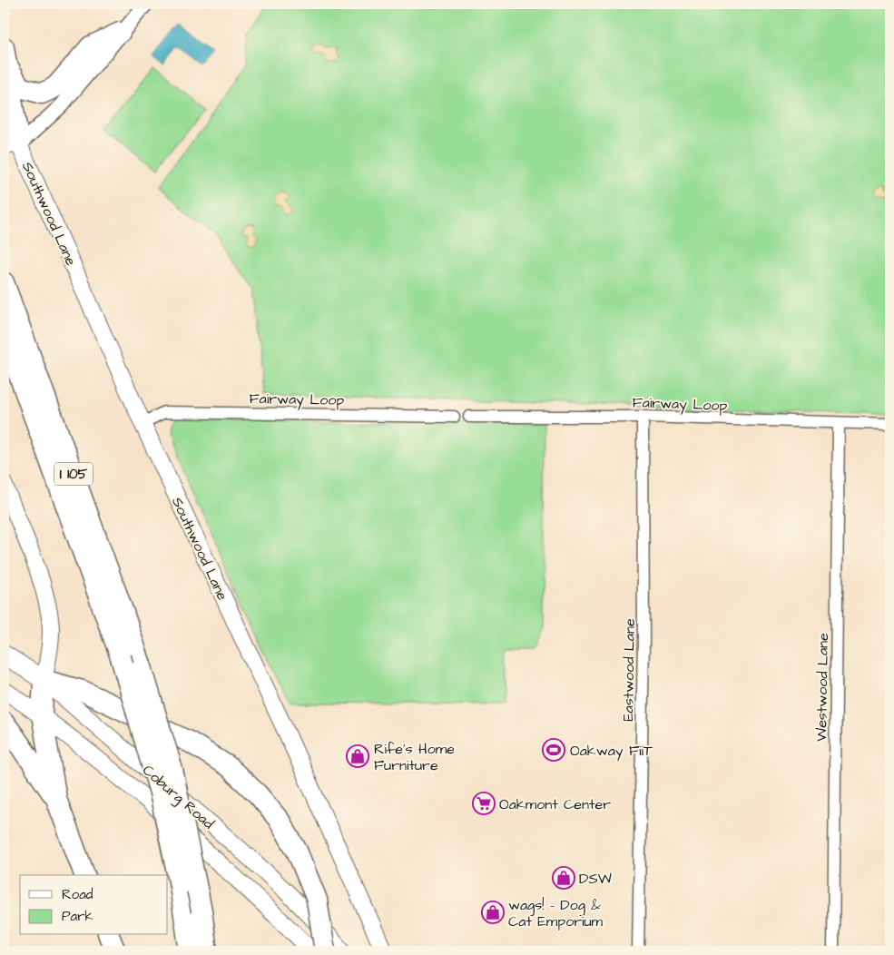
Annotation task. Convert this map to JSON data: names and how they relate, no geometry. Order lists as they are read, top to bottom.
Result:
{
  "streets": {
    "highway": ["I 105"],
    "main road": ["Southwood Lane", "Coburg Road"],
    "street": ["Fairway Loop", "Eastwood Lane", "Westwood Lane"]
  },
  "crossings": [
    ["Southwood Lane", "Fairway Loop"],
    ["Fairway Loop", "Eastwood Lane"],
    ["Fairway Loop", "Westwood Lane"]
  ],
  "places": {
    "sports": ["Oakway FiiT"],
    "shop": ["Rife's Home Furniture", "DSW", "wags! - Dog & Cat Emporium"],
    "supermarket": ["Oakmont Center"]
  },
  "legend": ["Road", "Park"]
}
